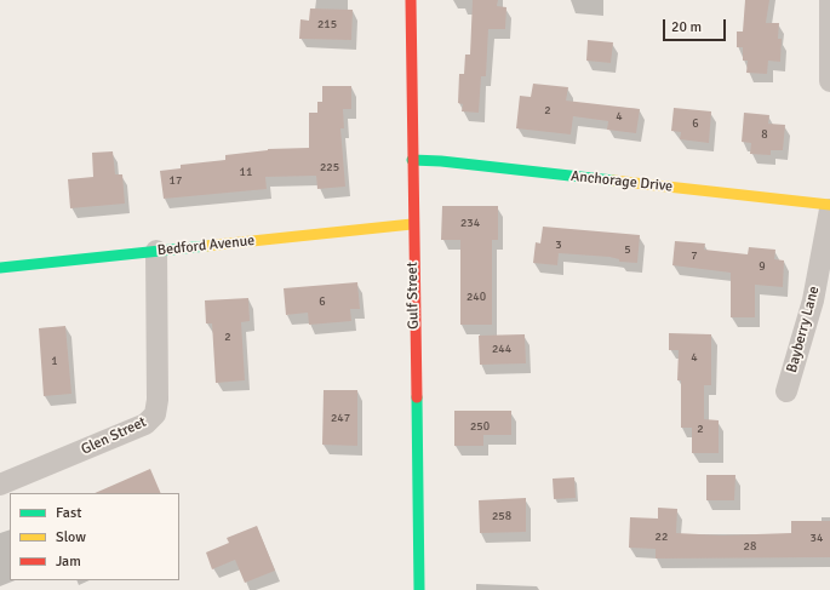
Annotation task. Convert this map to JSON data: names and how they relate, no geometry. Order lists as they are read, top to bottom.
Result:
{
  "streets": {
    "street": [
      "Anchorage Drive",
      "Bedford Avenue",
      "Gulf Street",
      "Bayberry Lane",
      "Glen Street"
    ]
  },
  "crossings": [
    ["Anchorage Drive", "Gulf Street"],
    ["Bedford Avenue", "Gulf Street"],
    ["Bedford Avenue", "Glen Street"]
  ],
  "house_numbers": [
    "215",
    "2",
    "4",
    "6",
    "8",
    "225",
    "11",
    "17",
    "234",
    "3",
    "5",
    "7",
    "9",
    "240",
    "6",
    "2",
    "244",
    "4",
    "1",
    "247",
    "250",
    "2",
    "258",
    "22",
    "34",
    "28"
  ],
  "legend": ["Fast", "Slow", "Jam"],
  "scale_bar": "20 m"
}
